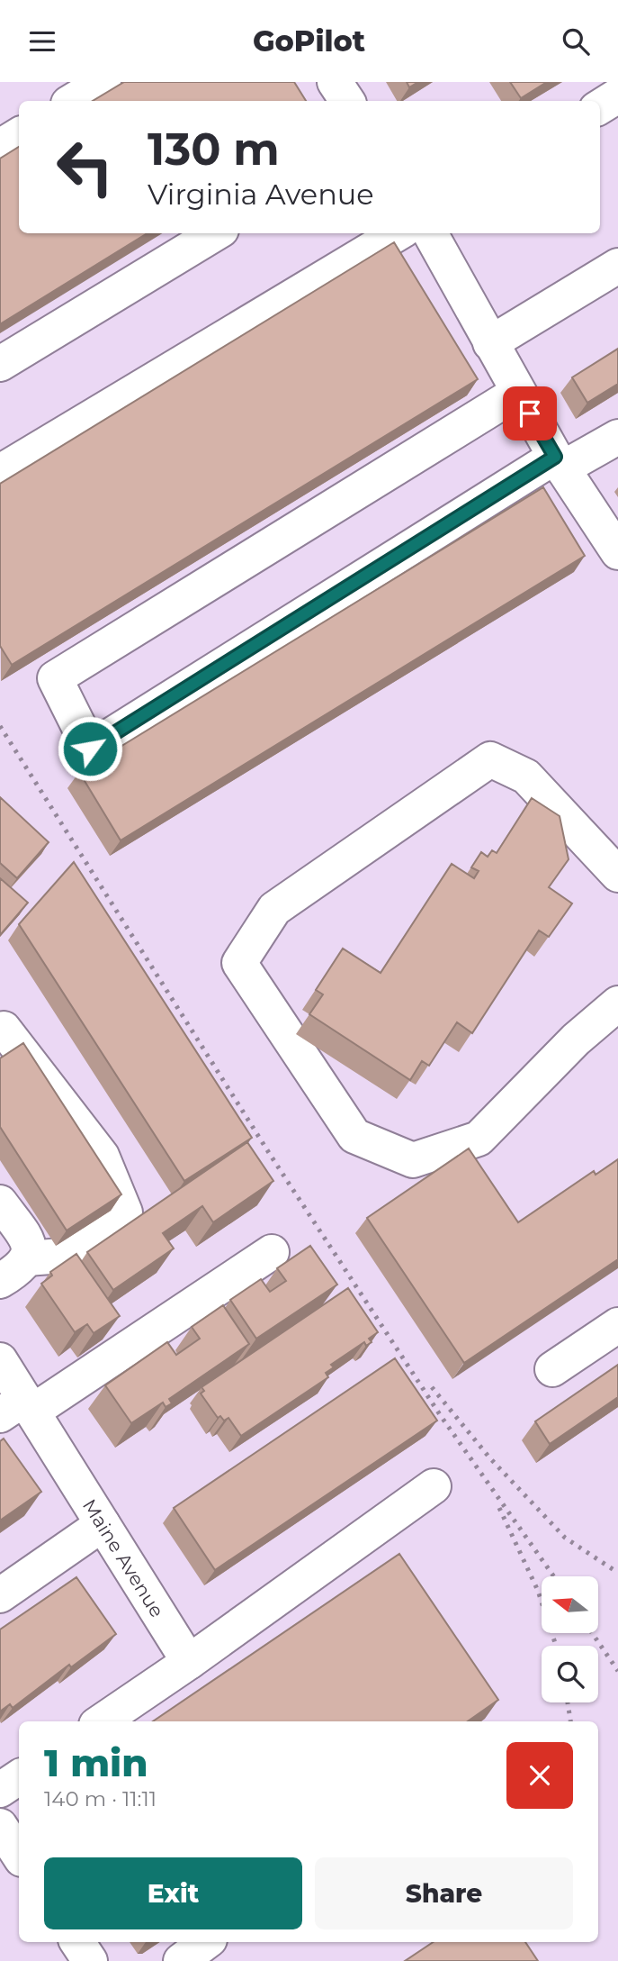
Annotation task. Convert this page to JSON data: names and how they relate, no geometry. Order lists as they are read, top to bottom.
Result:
{
  "streets": {
    "street": ["Maine Avenue"]
  },
  "north": "left",
  "page": {
    "header": "GoPilot",
    "turn": ["130 m", "Virginia Avenue"],
    "heading": ["1 min", "140 m · 11:11"],
    "buttons": ["Exit", "Share"]
  }
}
